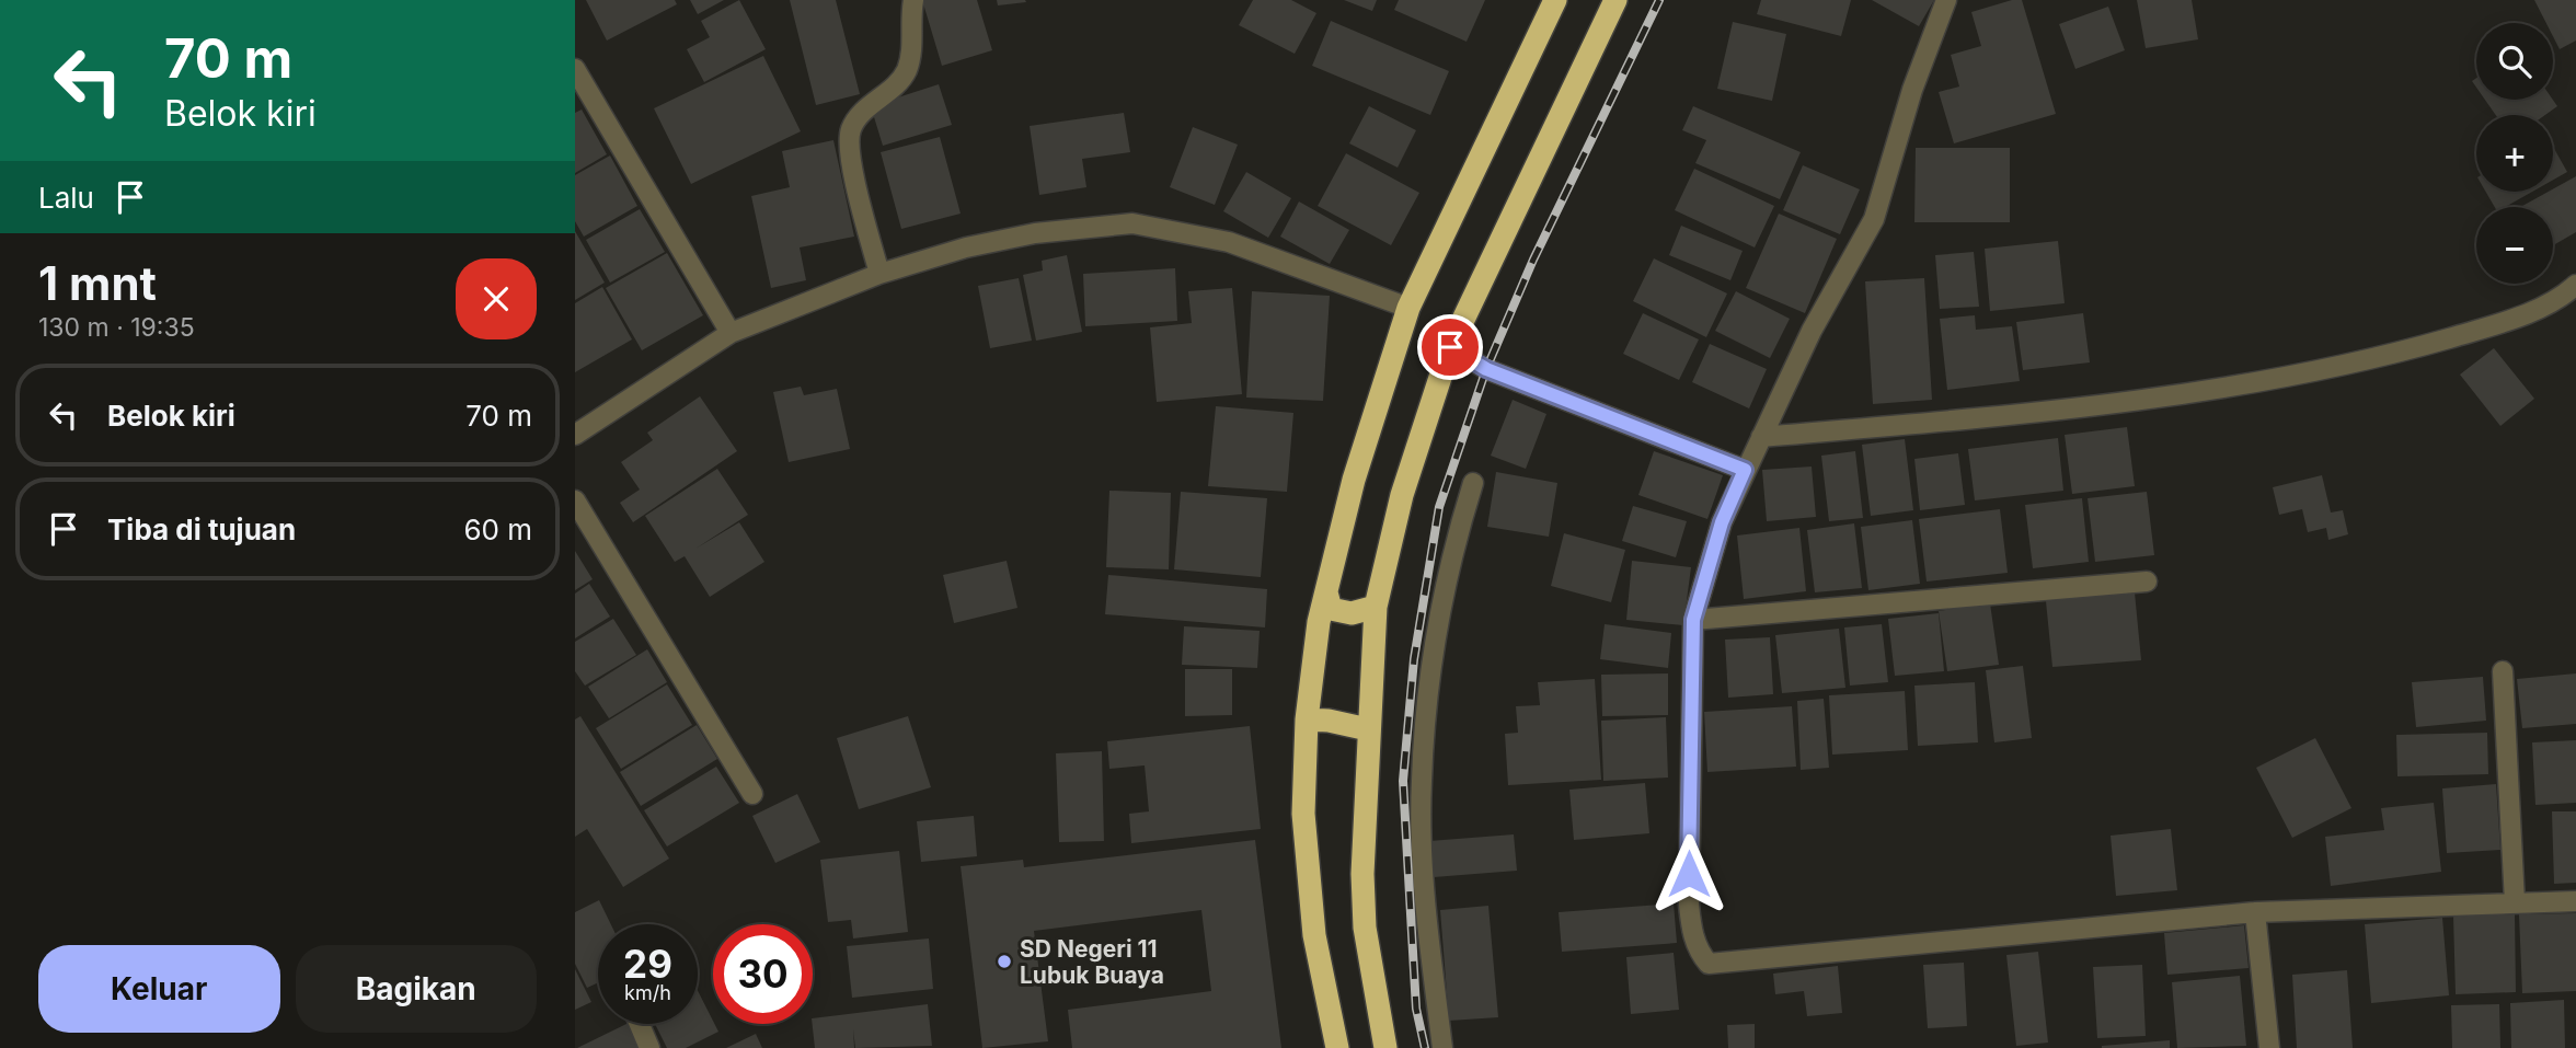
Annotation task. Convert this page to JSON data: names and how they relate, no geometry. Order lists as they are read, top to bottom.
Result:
{
  "places": ["SD Negeri 11 Lubuk Buaya"],
  "page": {
    "turn": ["70 m", "Belok kiri"],
    "map_buttons": ["+", "−"],
    "then": "Lalu",
    "heading": ["1 mnt", "130 m · 19:35"],
    "list": [
      {
        "name": "Belok kiri",
        "value": "70 m"
      },
      {
        "name": "Tiba di tujuan",
        "value": "60 m"
      }
    ],
    "speed": "29 km/h",
    "limit": "30",
    "buttons": ["Keluar", "Bagikan"]
  }
}
